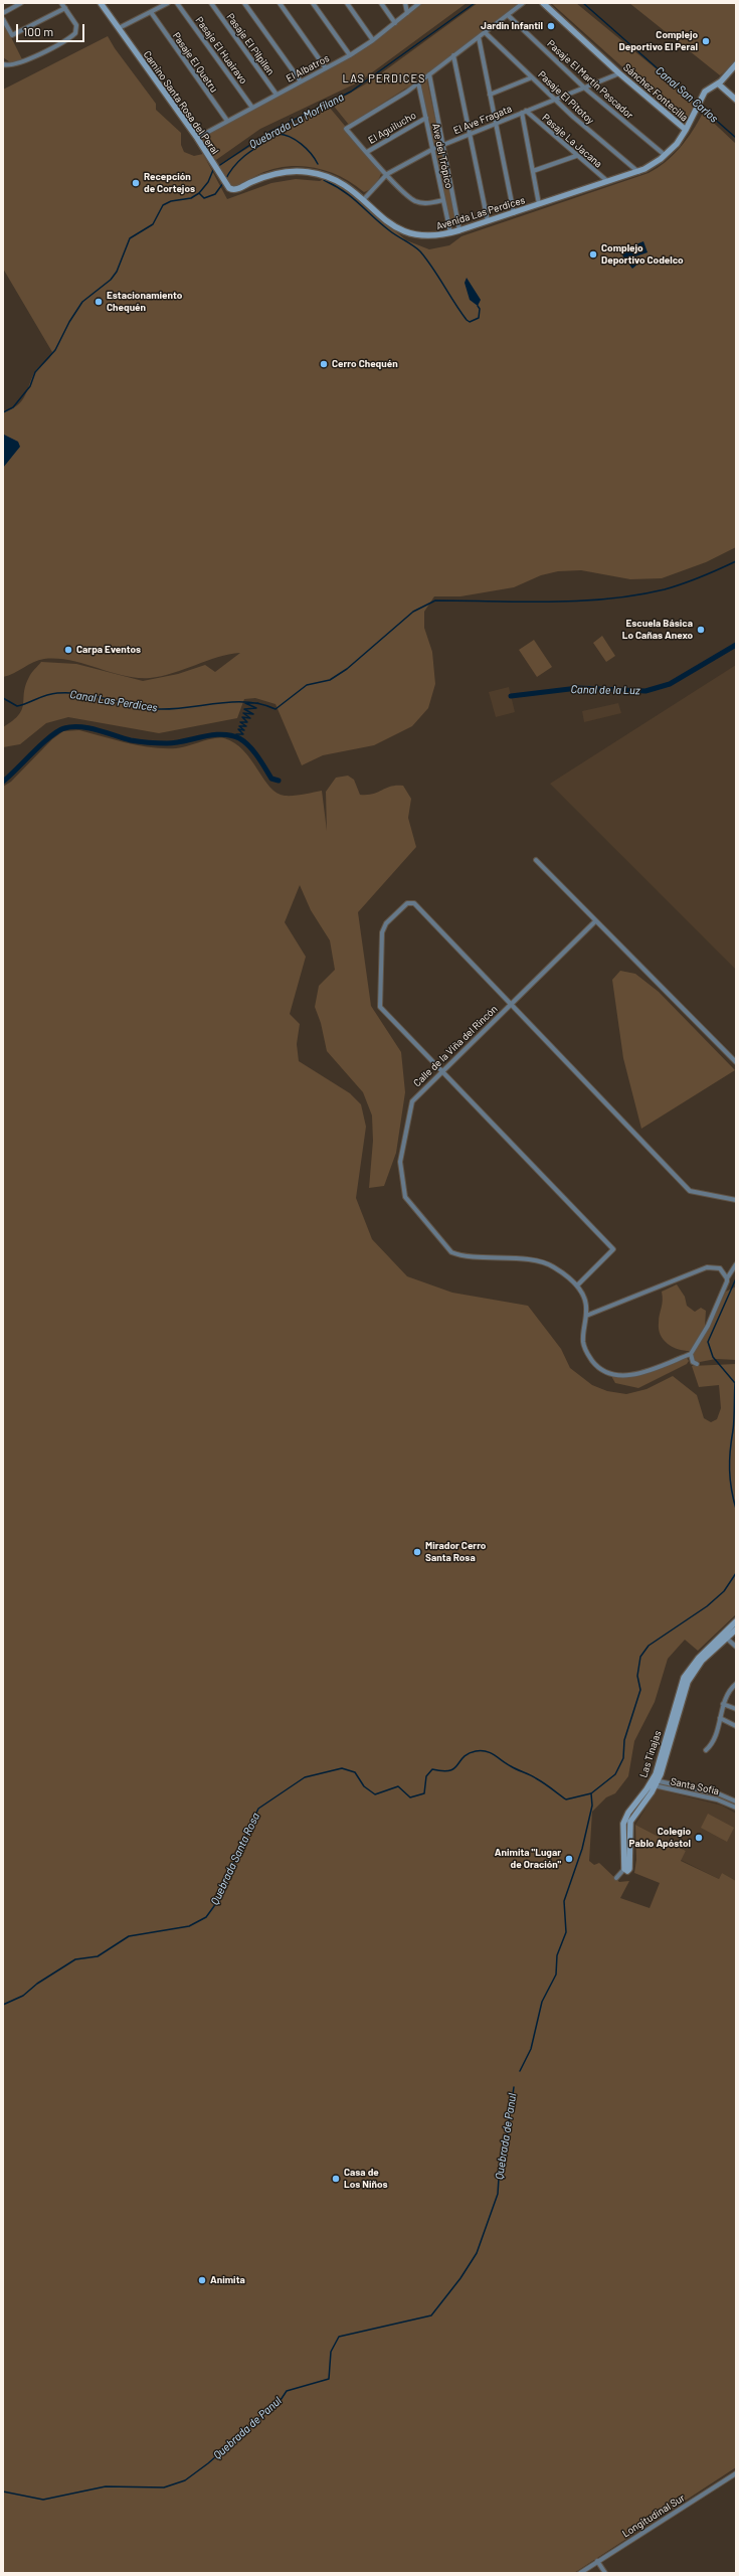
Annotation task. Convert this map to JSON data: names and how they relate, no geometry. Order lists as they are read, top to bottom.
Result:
{
  "streets": {
    "street": [
      "Pasaje El Pilpilen",
      "Pasaje El Huairavo",
      "Pasaje El Quetru",
      "El Albatros",
      "Pasaje El Martín Pescador",
      "Sánchez Fontecilla",
      "Pasaje El Pitotoy",
      "Camino Santa Rosa del Peral",
      "El Ave Fragata",
      "El Aguilucho",
      "Pasaje La Jacana",
      "Ave del Trópico",
      "Avenida Las Perdices",
      "Calle de la Viña del Rincón",
      "Las Tinajas",
      "Santa Sofía",
      "Longitudinal Sur"
    ]
  },
  "crossings": [
    ["Pasaje El Pilpilen", "El Albatros"],
    ["Pasaje El Huairavo", "El Albatros"],
    ["Pasaje El Quetru", "El Albatros"],
    ["El Albatros", "Camino Santa Rosa del Peral"],
    ["Pasaje El Martín Pescador", "El Ave Fragata"],
    ["Pasaje El Martín Pescador", "Avenida Las Perdices"],
    ["Sánchez Fontecilla", "El Ave Fragata"],
    ["Sánchez Fontecilla", "Avenida Las Perdices"],
    ["Pasaje El Pitotoy", "El Ave Fragata"],
    ["Pasaje El Pitotoy", "Avenida Las Perdices"],
    ["Camino Santa Rosa del Peral", "Avenida Las Perdices"],
    ["El Ave Fragata", "Pasaje La Jacana"],
    ["El Ave Fragata", "Ave del Trópico"],
    ["El Ave Fragata", "Avenida Las Perdices"],
    ["El Aguilucho", "Ave del Trópico"],
    ["Pasaje La Jacana", "Avenida Las Perdices"],
    ["Ave del Trópico", "Avenida Las Perdices"],
    ["Las Tinajas", "Santa Sofía"]
  ],
  "districts": ["LAS PERDICES"],
  "water": [
    "Canal San Carlos",
    "Quebrada La Morfilana",
    "Canal de la Luz",
    "Canal Las Perdices",
    "Quebrada Santa Rosa",
    "Quebrada de Panul"
  ],
  "places": [
    "Jardin Infantil",
    "Complejo Deportivo El Peral",
    "Recepción de Cortejos",
    "Complejo Deportivo Codelco",
    "Estacionamiento Chequén",
    "Cerro Chequén",
    "Escuela Básica Lo Cañas Anexo",
    "Carpa Eventos",
    "Mirador Cerro Santa Rosa",
    "Colegio Pablo Apóstol",
    "Animita \"Lugar de Oración\"",
    "Casa de Los Niños",
    "Animita"
  ],
  "scale_bar": "100 m"
}
